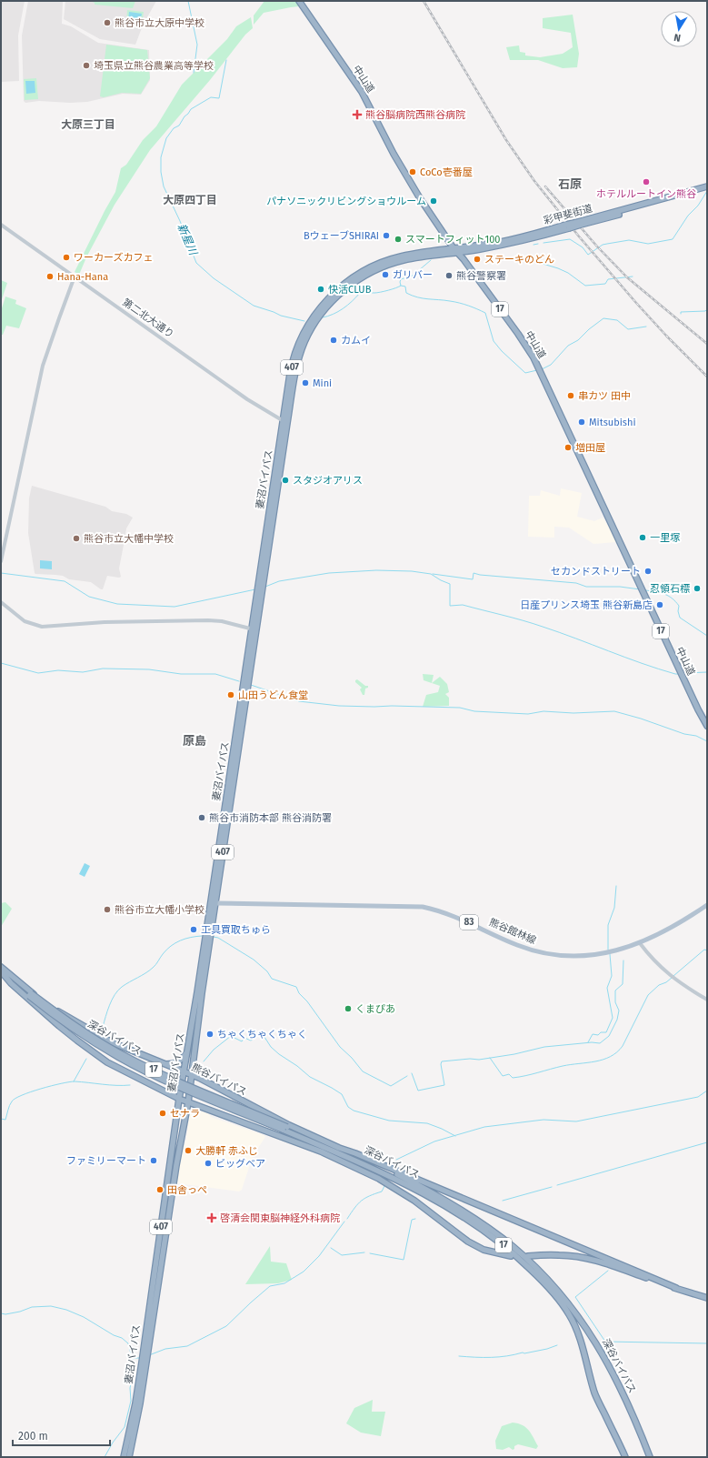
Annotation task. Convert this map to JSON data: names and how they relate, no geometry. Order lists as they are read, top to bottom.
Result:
{
  "streets": {
    "highway": [
      "中山道",
      "彩甲斐街道",
      "17",
      "407",
      "妻沼バイパス",
      "深谷バイパス",
      "熊谷バイパス"
    ],
    "main road": ["83", "熊谷館林線"],
    "street": ["第二北大通り"]
  },
  "crossings": [
    ["中山道", "彩甲斐街道"],
    ["中山道", "妻沼バイパス"],
    ["彩甲斐街道", "妻沼バイパス"],
    ["17", "妻沼バイパス"],
    ["17", "深谷バイパス"],
    ["17", "熊谷バイパス"],
    ["第二北大通り", "妻沼バイパス"],
    ["妻沼バイパス", "熊谷館林線"],
    ["妻沼バイパス", "熊谷バイパス"],
    ["深谷バイパス", "熊谷バイパス"]
  ],
  "districts": [
    "大原三丁目",
    "石原",
    "大原四丁目",
    "原島"
  ],
  "water": ["新星川"],
  "places": {
    "other": [
      "熊谷市立大原中学校",
      "埼玉県立熊谷農業高等学校",
      "CoCo壱番屋",
      "ホテルルートイン熊谷",
      "パナソニックリビングショウルーム",
      "BウェーブSHIRAI",
      "スマートフィット100",
      "ワーカーズカフェ",
      "ステーキのどん",
      "ガリバー",
      "熊谷警察署",
      "Hana-Hana",
      "快活CLUB",
      "カムイ",
      "Mini",
      "串カツ 田中",
      "Mitsubishi",
      "増田屋",
      "スタジオアリス",
      "一里塚",
      "熊谷市立大幡中学校",
      "セカンドストリート",
      "忍領石標",
      "日産プリンス埼玉 熊谷新島店",
      "山田うどん食堂",
      "熊谷市消防本部 熊谷消防署",
      "熊谷市立大幡小学校",
      "工具買取ちゅら",
      "くまぴあ",
      "ちゃくちゃくちゃく",
      "セナラ",
      "大勝軒 赤ふじ",
      "ファミリーマート",
      "ビッグベア",
      "田舎っぺ"
    ],
    "health": ["熊谷脳病院西熊谷病院", "啓清会関東脳神経外科病院"]
  },
  "scale_bar": "200 m",
  "north": "bottom"
}
